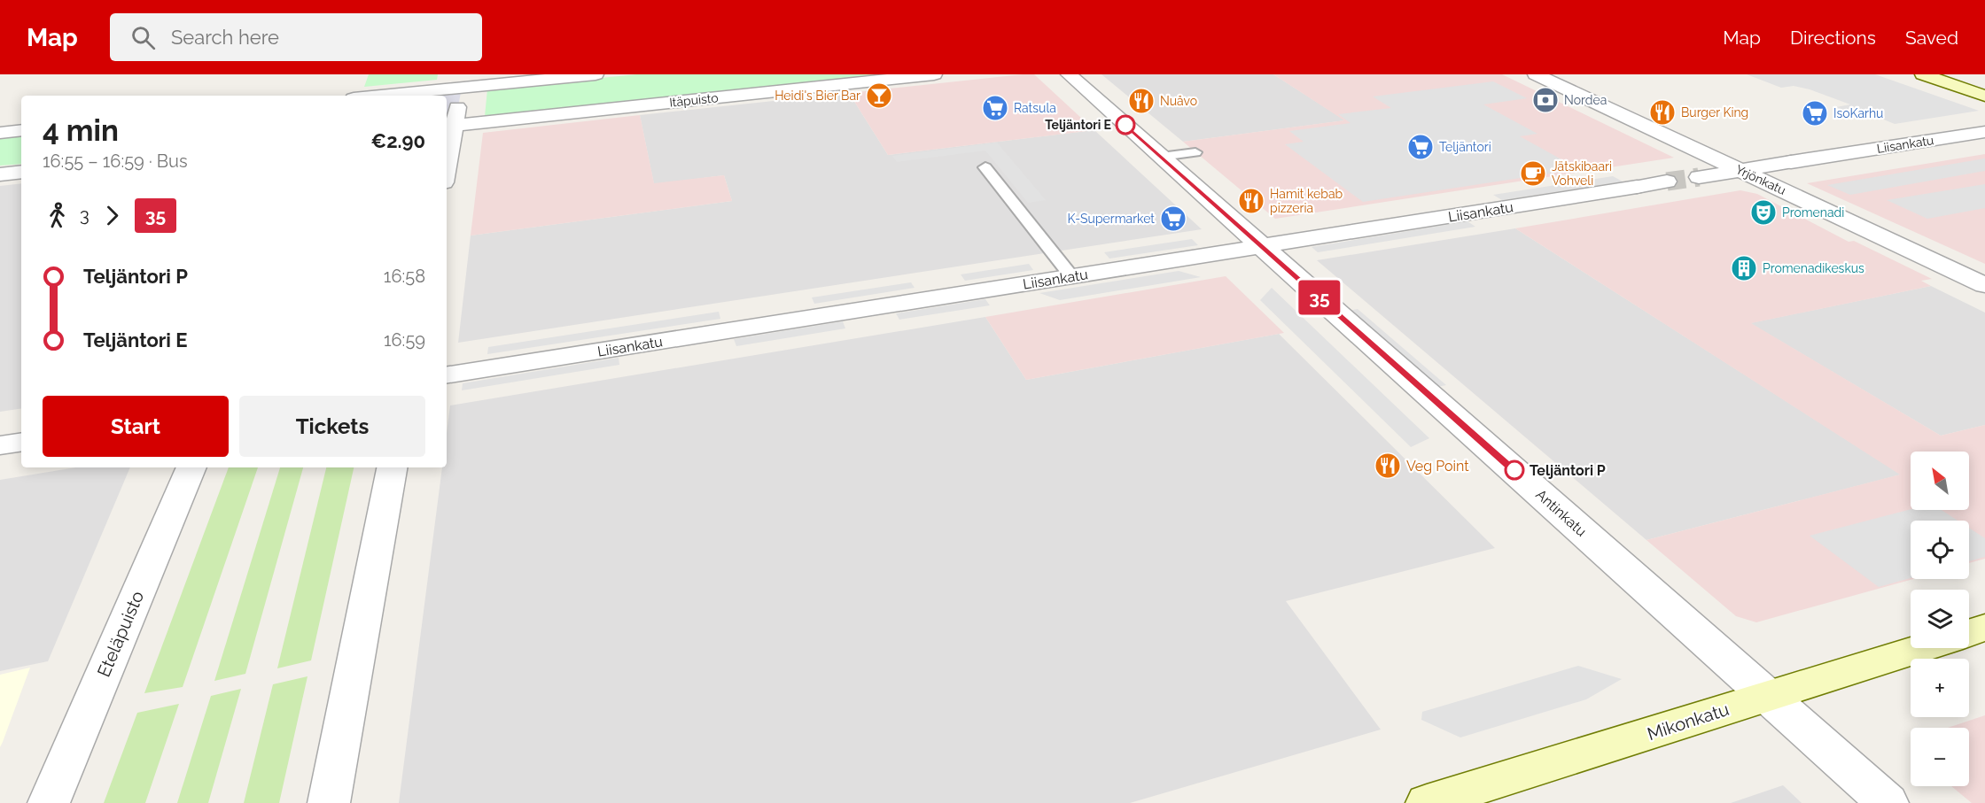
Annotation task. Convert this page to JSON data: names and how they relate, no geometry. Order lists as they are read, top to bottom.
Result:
{
  "streets": {
    "main road": ["Mikonkatu"],
    "street": [
      "Itäpuisto",
      "Liisankatu",
      "Yrjönkatu",
      "Antinkatu",
      "Eteläpuisto"
    ]
  },
  "crossings": [
    ["Liisankatu", "Yrjönkatu"],
    ["Liisankatu", "Antinkatu"],
    ["Antinkatu", "Mikonkatu"]
  ],
  "places": {
    "bar": ["Heidi's Bier Bar"],
    "bank": ["Nordea"],
    "restaurant": [
      "Nuåvo",
      "Burger King",
      "Hamit kebab pizzeria",
      "Veg Point"
    ],
    "supermarket": [
      "Ratsula",
      "IsoKarhu",
      "Teljäntori",
      "K-Supermarket"
    ],
    "other": ["Teljäntori E", "Teljäntori P"],
    "cafe": ["Jätskibaari Vohveli"],
    "theatre": ["Promenadi"],
    "building": ["Promenadikeskus"]
  },
  "lines": ["bus line 35"],
  "north": "top left",
  "page": {
    "header": "Map",
    "search": "Search here",
    "nav": ["Map", "Directions", "Saved"],
    "on_map": "35",
    "heading": ["4 min", "16:55 – 16:59 · Bus", "€2.90"],
    "legs": ["3", "35"],
    "list": [
      {
        "name": "Teljäntori P",
        "value": "16:58"
      },
      {
        "name": "Teljäntori E",
        "value": "16:59"
      }
    ],
    "buttons": ["Start", "Tickets"],
    "map_buttons": ["+", "−"]
  }
}
